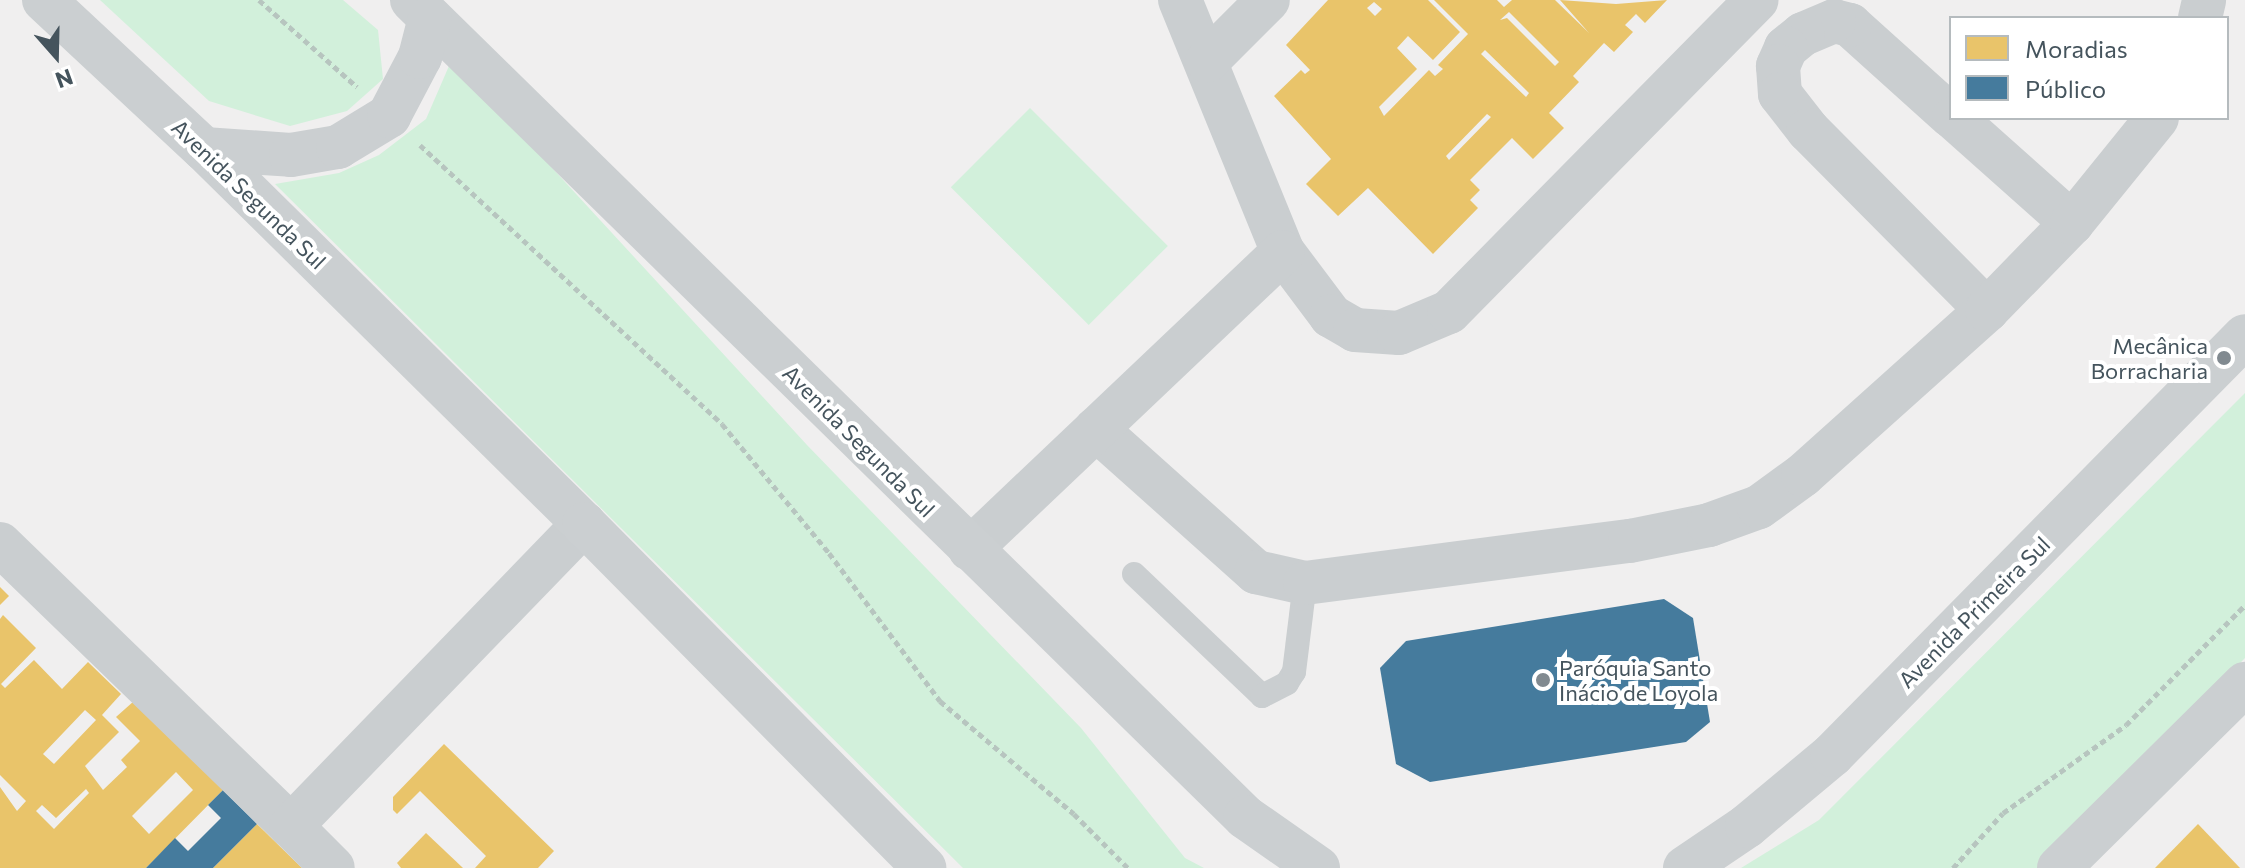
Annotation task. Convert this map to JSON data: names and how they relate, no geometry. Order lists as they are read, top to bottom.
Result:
{
  "streets": {
    "main road": ["Avenida Segunda Sul", "Avenida Primeira Sul"]
  },
  "places": ["Mecânica Borracharia", "Paróquia Santo Inácio de Loyola"],
  "legend": ["Moradias", "Público"],
  "north": "bottom"
}
